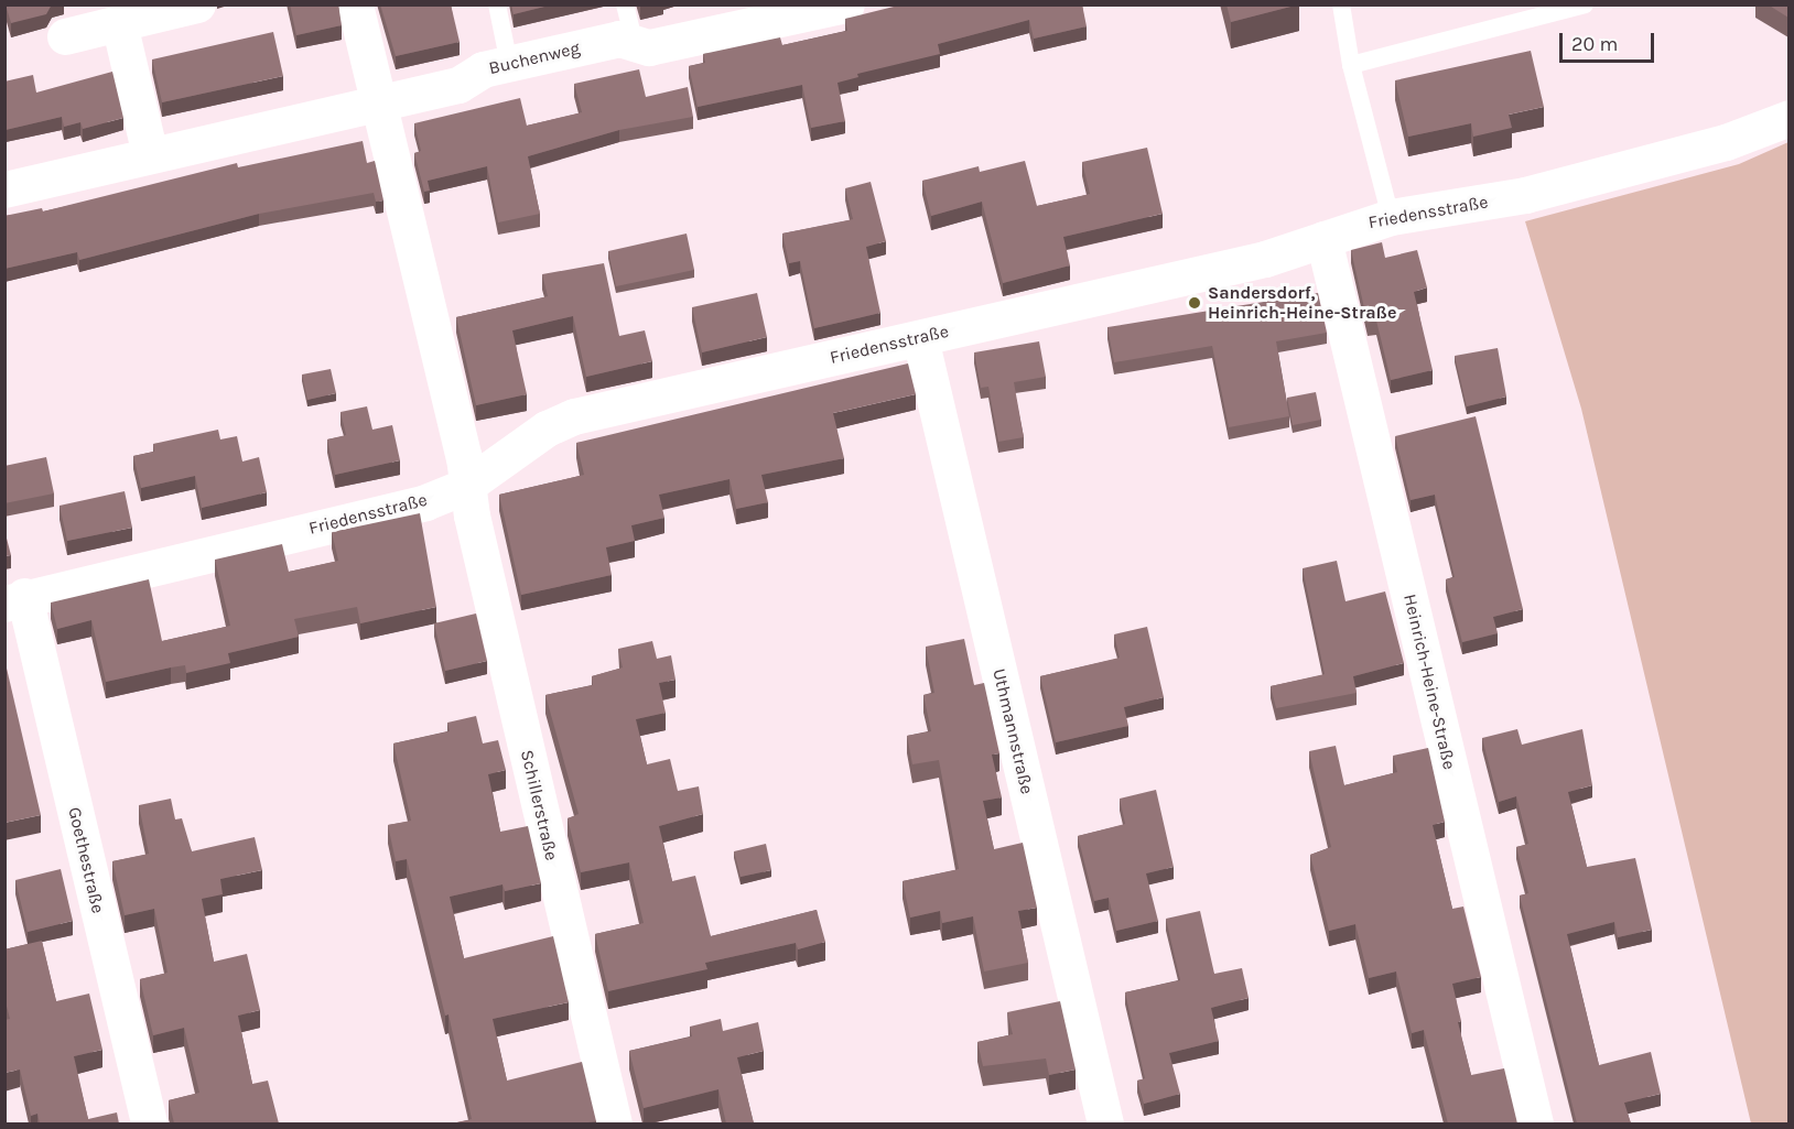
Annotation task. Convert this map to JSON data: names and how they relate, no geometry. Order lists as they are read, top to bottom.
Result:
{
  "streets": {
    "street": [
      "Buchenweg",
      "Friedensstraße",
      "Heinrich-Heine-Straße",
      "Uthmannstraße",
      "Schillerstraße",
      "Goethestraße"
    ]
  },
  "crossings": [
    ["Buchenweg", "Schillerstraße"],
    ["Friedensstraße", "Heinrich-Heine-Straße"],
    ["Friedensstraße", "Uthmannstraße"],
    ["Friedensstraße", "Schillerstraße"],
    ["Friedensstraße", "Goethestraße"]
  ],
  "places": ["Sandersdorf, Heinrich-Heine-Straße"],
  "scale_bar": "20 m"
}
